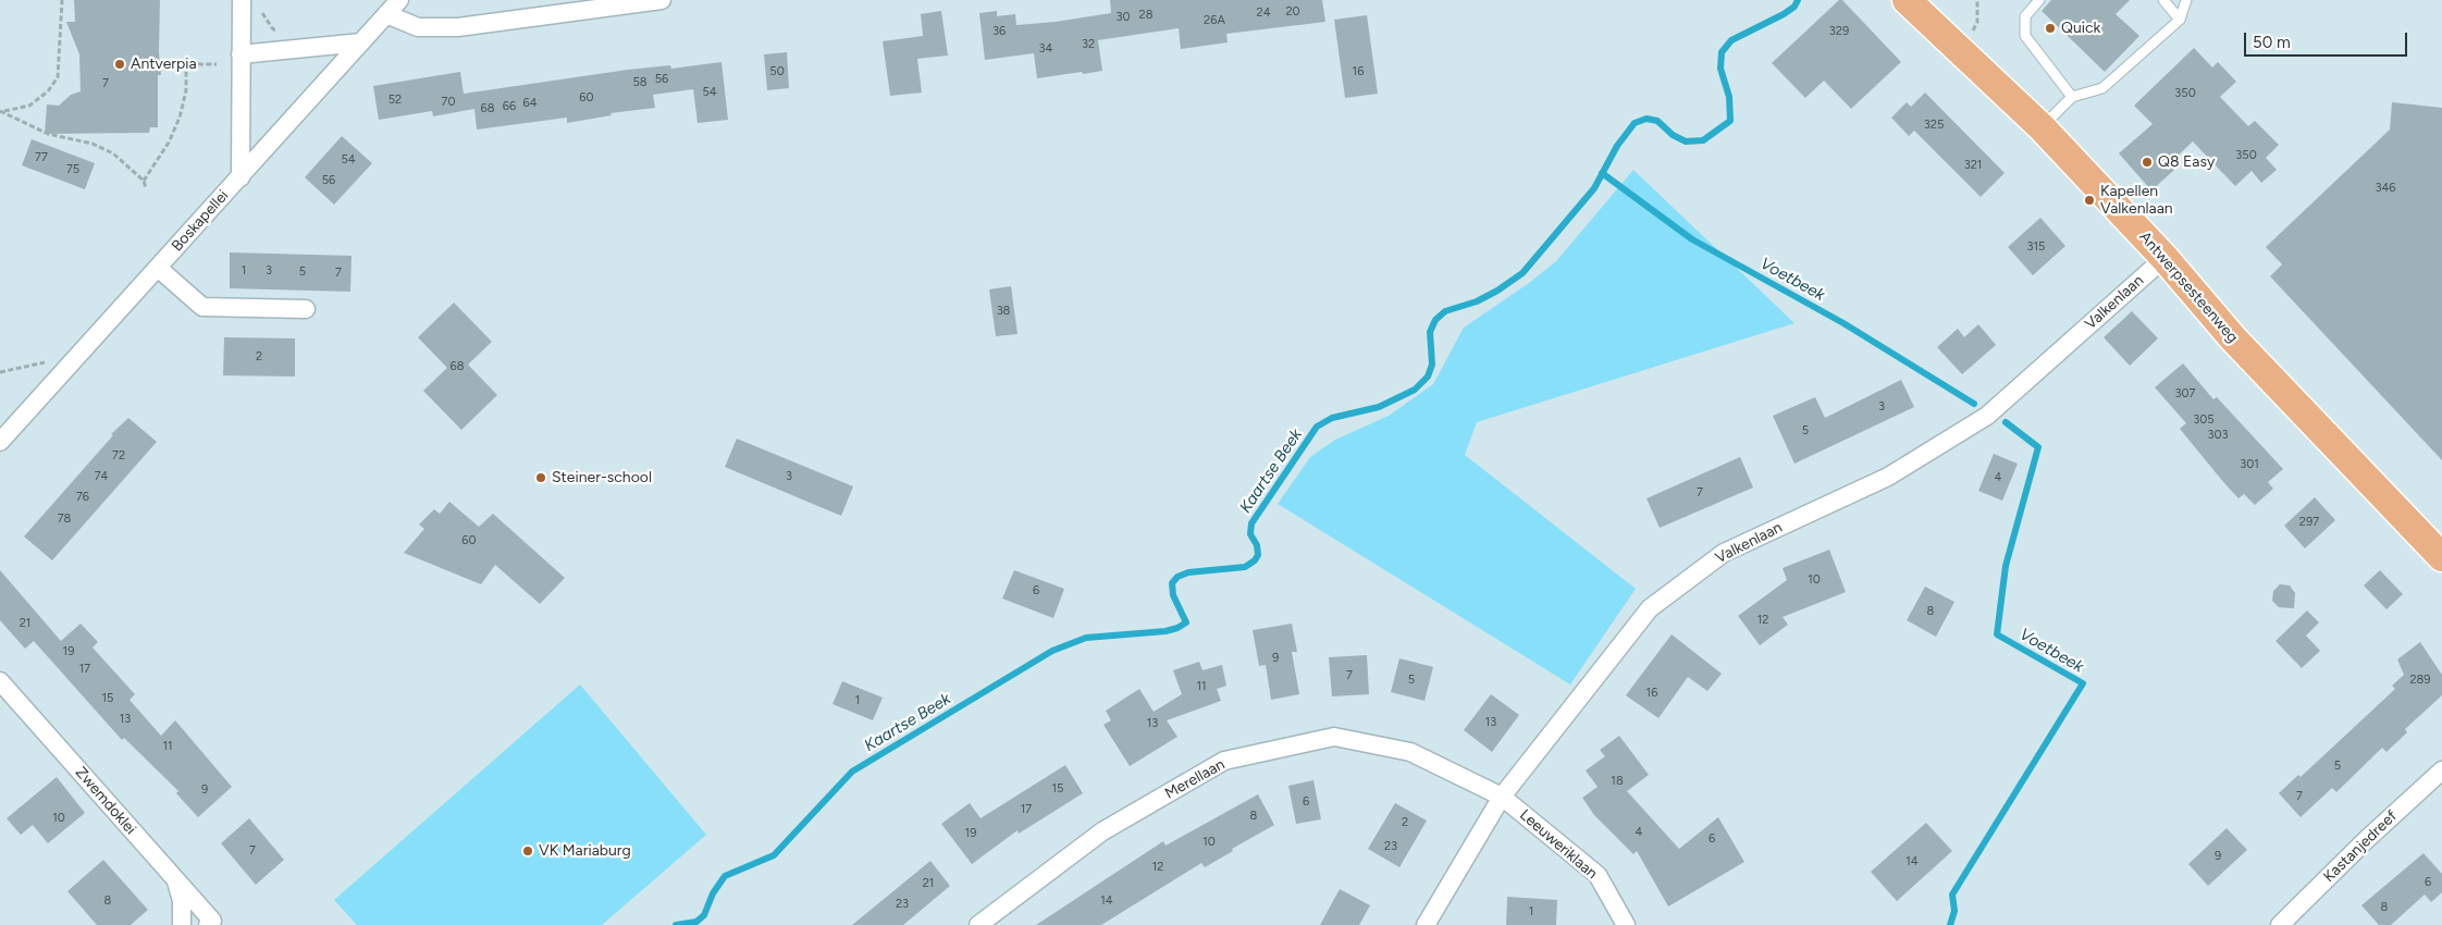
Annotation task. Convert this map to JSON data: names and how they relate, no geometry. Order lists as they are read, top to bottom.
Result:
{
  "streets": {
    "main road": ["Antwerpsesteenweg"],
    "street": [
      "Boskapellei",
      "Valkenlaan",
      "Merellaan",
      "Zwemdoklei",
      "Leeuweriklaan",
      "Kastanjedreef"
    ]
  },
  "crossings": [
    ["Antwerpsesteenweg", "Valkenlaan"],
    ["Valkenlaan", "Merellaan"],
    ["Valkenlaan", "Leeuweriklaan"],
    ["Merellaan", "Leeuweriklaan"]
  ],
  "water": ["Voetbeek", "Kaartse Beek"],
  "places": [
    "Quick",
    "Antverpia",
    "Q8 Easy",
    "Kapellen Valkenlaan",
    "Steiner-school",
    "VK Mariaburg"
  ],
  "house_numbers": [
    "20",
    "24",
    "28",
    "30",
    "26A",
    "36",
    "329",
    "32",
    "34",
    "50",
    "16",
    "56",
    "58",
    "7",
    "54",
    "350",
    "60",
    "52",
    "70",
    "64",
    "66",
    "68",
    "325",
    "350",
    "77",
    "54",
    "321",
    "75",
    "56",
    "346",
    "315",
    "1",
    "3",
    "5",
    "7",
    "38",
    "2",
    "68",
    "307",
    "3",
    "305",
    "5",
    "303",
    "72",
    "301",
    "74",
    "3",
    "4",
    "7",
    "76",
    "78",
    "297",
    "60",
    "10",
    "6",
    "8",
    "12",
    "21",
    "19",
    "9",
    "17",
    "7",
    "5",
    "289",
    "11",
    "16",
    "15",
    "1",
    "13",
    "13",
    "13",
    "11",
    "5",
    "18",
    "15",
    "9",
    "7",
    "6",
    "17",
    "8",
    "10",
    "2",
    "4",
    "19",
    "6",
    "10",
    "23",
    "7",
    "9",
    "14",
    "12",
    "6",
    "21",
    "8",
    "14",
    "23",
    "8",
    "1"
  ],
  "scale_bar": "50 m"
}
